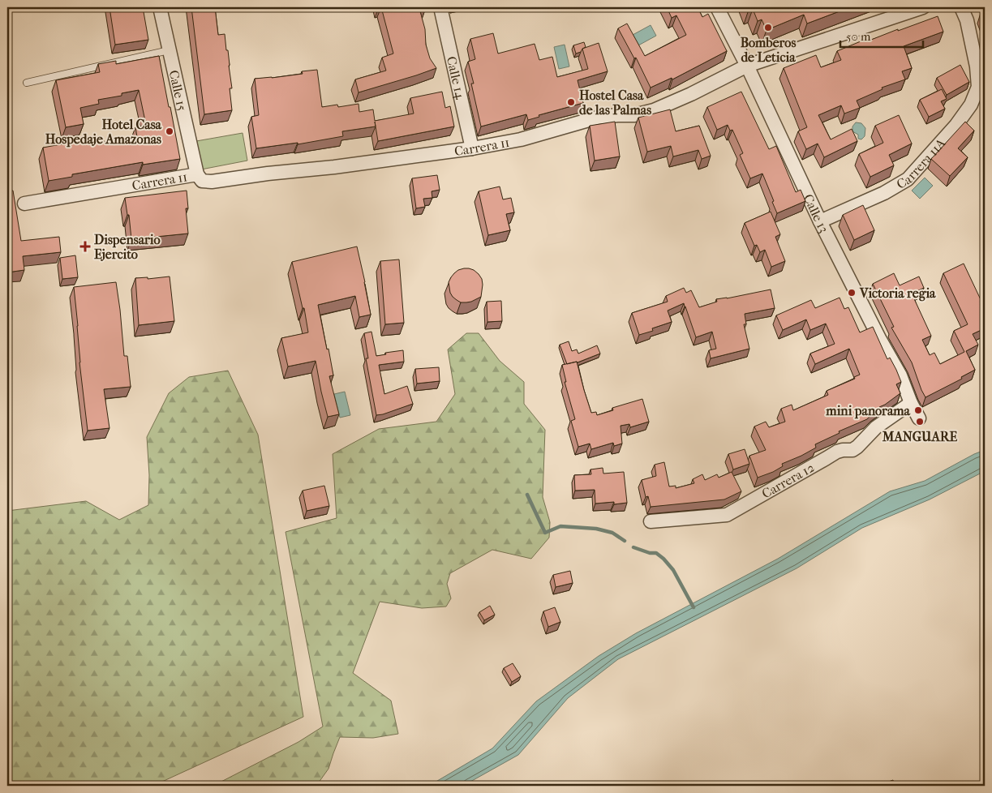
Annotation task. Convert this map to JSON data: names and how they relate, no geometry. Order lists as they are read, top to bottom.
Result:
{
  "streets": {
    "street": [
      "Calle 14",
      "Calle 15",
      "Carrera 11",
      "Carrera 11A",
      "Calle 13",
      "Carrera 12"
    ]
  },
  "crossings": [
    ["Calle 14", "Carrera 11"],
    ["Calle 15", "Carrera 11"],
    ["Carrera 11", "Calle 13"],
    ["Carrera 11A", "Calle 13"],
    ["Calle 13", "Carrera 12"]
  ],
  "places": {
    "other": [
      "Bomberos de Leticia",
      "Hostel Casa de las Palmas",
      "Hotel Casa Hospedaje Amazonas",
      "Victoria regia",
      "mini panorama",
      "MANGUARE"
    ],
    "health": ["Dispensario Ejercito"]
  },
  "scale_bar": "50 m"
}
